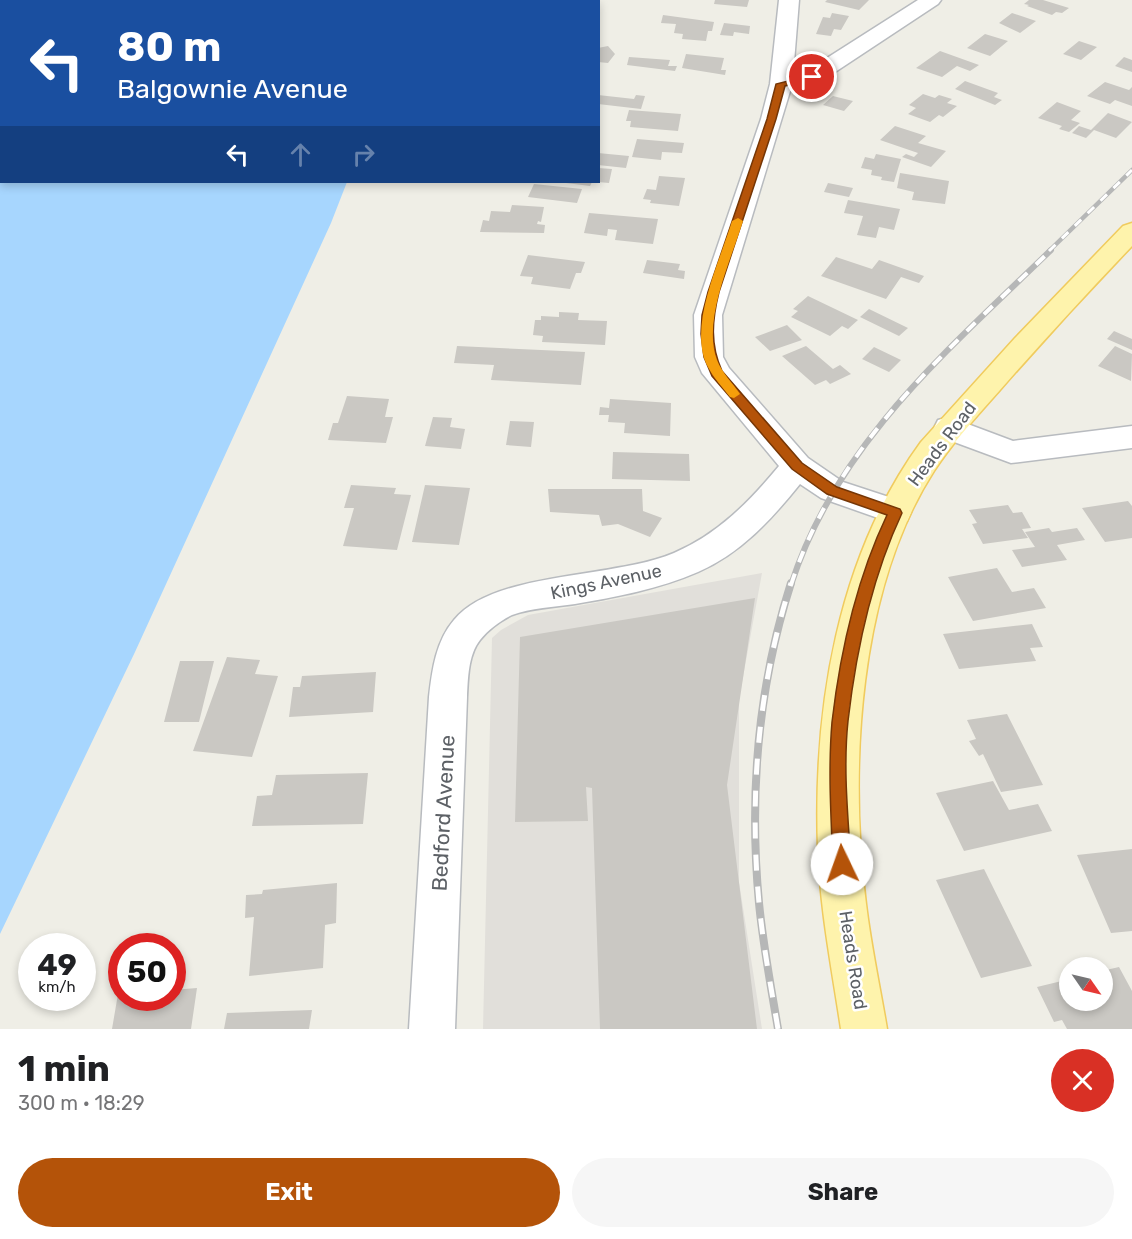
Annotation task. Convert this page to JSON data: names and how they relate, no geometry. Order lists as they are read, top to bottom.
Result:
{
  "streets": {
    "main road": ["Heads Road"],
    "street": ["Kings Avenue", "Bedford Avenue"]
  },
  "crossings": [
    ["Kings Avenue", "Bedford Avenue"]
  ],
  "north": "bottom right",
  "page": {
    "turn": ["80 m", "Balgownie Avenue"],
    "speed": "49 km/h",
    "limit": "50",
    "heading": ["1 min", "300 m · 18:29"],
    "buttons": ["Exit", "Share"]
  }
}
